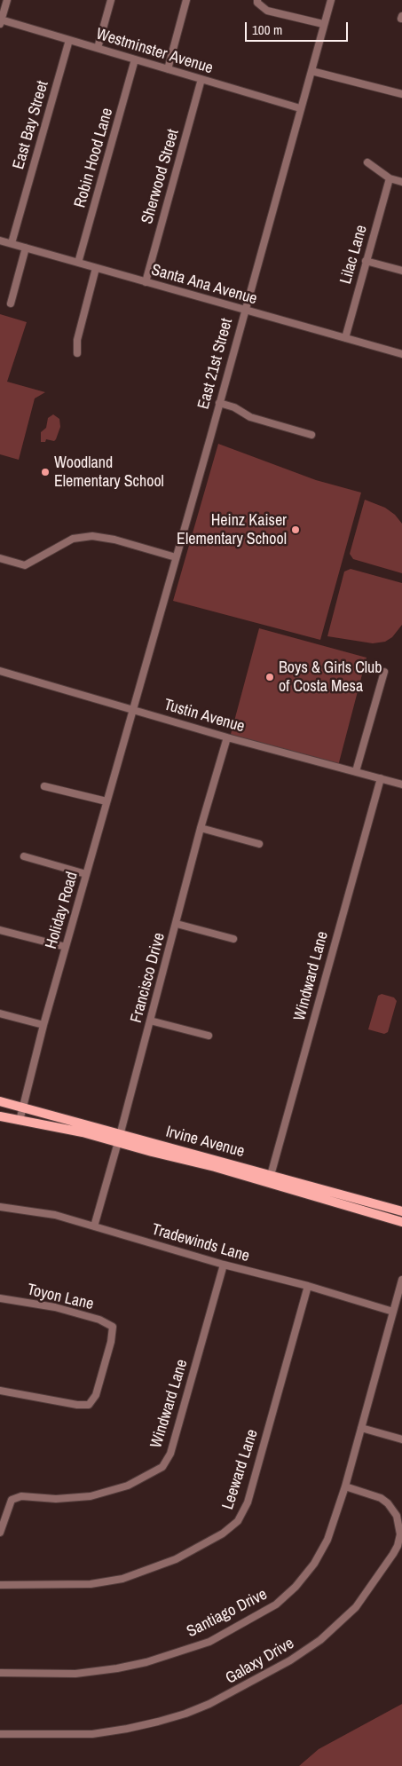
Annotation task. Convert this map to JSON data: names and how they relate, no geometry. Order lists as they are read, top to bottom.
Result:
{
  "streets": {
    "main road": ["Irvine Avenue"],
    "street": [
      "Westminster Avenue",
      "East Bay Street",
      "Robin Hood Lane",
      "Sherwood Street",
      "Lilac Lane",
      "Santa Ana Avenue",
      "East 21st Street",
      "Tustin Avenue",
      "Holiday Road",
      "Windward Lane",
      "Francisco Drive",
      "Tradewinds Lane",
      "Toyon Lane",
      "Leeward Lane",
      "Santiago Drive",
      "Galaxy Drive"
    ]
  },
  "crossings": [
    ["Westminster Avenue", "East Bay Street"],
    ["Westminster Avenue", "Robin Hood Lane"],
    ["Westminster Avenue", "Sherwood Street"],
    ["Westminster Avenue", "East 21st Street"],
    ["East Bay Street", "Santa Ana Avenue"],
    ["Robin Hood Lane", "Santa Ana Avenue"],
    ["Sherwood Street", "Santa Ana Avenue"],
    ["Lilac Lane", "Santa Ana Avenue"],
    ["Santa Ana Avenue", "East 21st Street"],
    ["East 21st Street", "Tustin Avenue"],
    ["East 21st Street", "Holiday Road"],
    ["Tustin Avenue", "Holiday Road"],
    ["Tustin Avenue", "Windward Lane"],
    ["Tustin Avenue", "Francisco Drive"],
    ["Holiday Road", "Irvine Avenue"],
    ["Windward Lane", "Irvine Avenue"],
    ["Windward Lane", "Tradewinds Lane"],
    ["Francisco Drive", "Irvine Avenue"],
    ["Francisco Drive", "Tradewinds Lane"],
    ["Tradewinds Lane", "Leeward Lane"],
    ["Tradewinds Lane", "Santiago Drive"],
    ["Santiago Drive", "Galaxy Drive"]
  ],
  "places": ["Woodland Elementary School", "Heinz Kaiser Elementary School", "Boys & Girls Club of Costa Mesa"],
  "scale_bar": "100 m"
}
